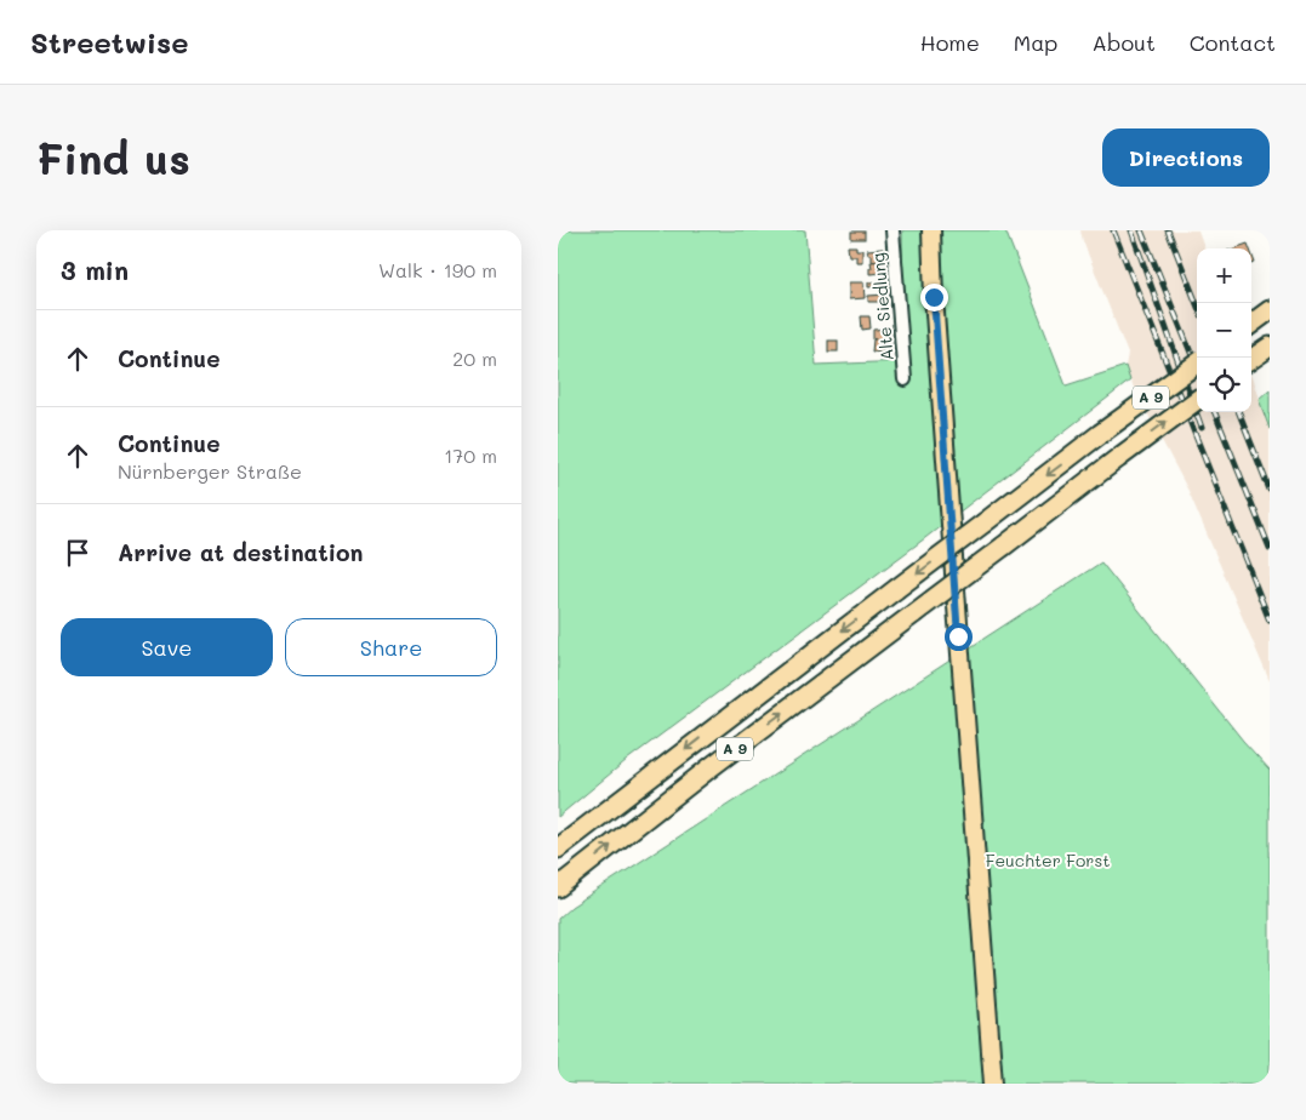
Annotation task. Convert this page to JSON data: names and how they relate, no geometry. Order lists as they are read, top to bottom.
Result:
{
  "streets": {
    "highway": ["A 9"],
    "street": ["Alte Siedlung"]
  },
  "parks": ["Feuchter Forst"],
  "page": {
    "header": "Streetwise",
    "nav": [
      "Home",
      "Map",
      "About",
      "Contact"
    ],
    "buttons": [
      "Directions",
      ["Save", "Share"]
    ],
    "title": "Find us",
    "heading": ["3 min", "Walk · 190 m"],
    "map_buttons": ["+", "−"],
    "list": [
      ["Continue", "20 m"],
      ["Continue", "Nürnberger Straße", "170 m"],
      "Arrive at destination"
    ]
  }
}
